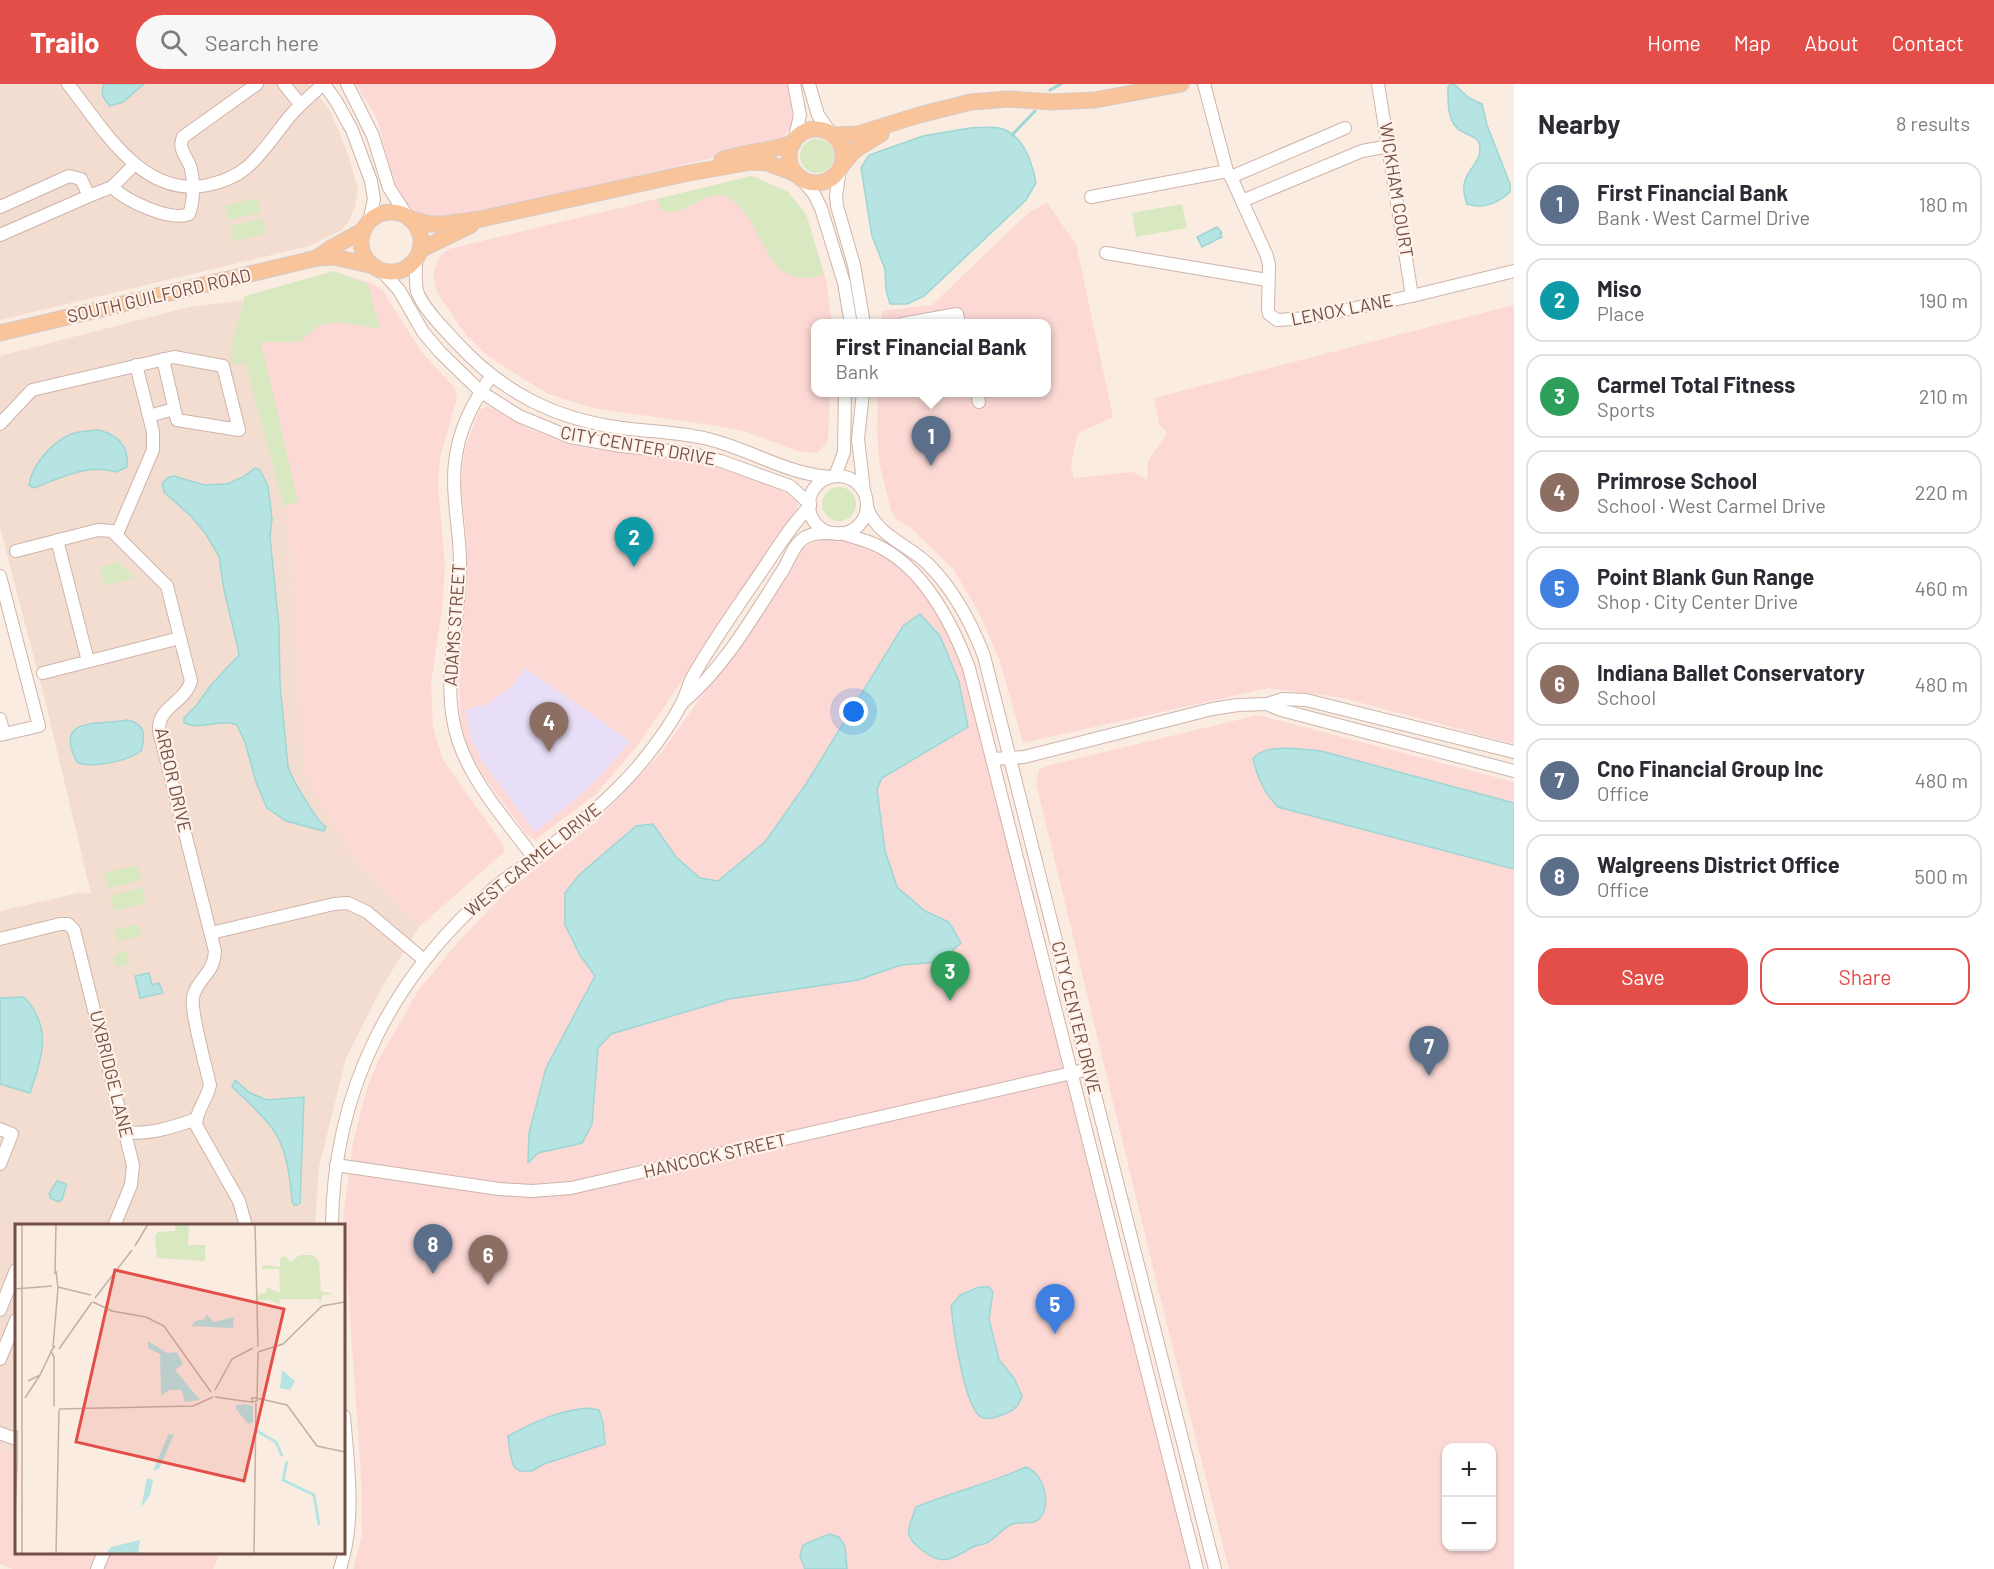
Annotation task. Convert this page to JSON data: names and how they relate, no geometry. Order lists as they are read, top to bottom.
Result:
{
  "streets": {
    "main road": ["SOUTH GUILFORD ROAD"],
    "street": [
      "WICKHAM COURT",
      "LENOX LANE",
      "CITY CENTER DRIVE",
      "ADAMS STREET",
      "ARBOR DRIVE",
      "WEST CARMEL DRIVE",
      "UXBRIDGE LANE",
      "HANCOCK STREET"
    ]
  },
  "crossings": [
    ["WICKHAM COURT", "LENOX LANE"],
    ["SOUTH GUILFORD ROAD", "CITY CENTER DRIVE"],
    ["CITY CENTER DRIVE", "ADAMS STREET"],
    ["CITY CENTER DRIVE", "WEST CARMEL DRIVE"],
    ["CITY CENTER DRIVE", "HANCOCK STREET"],
    ["ADAMS STREET", "WEST CARMEL DRIVE"],
    ["WEST CARMEL DRIVE", "HANCOCK STREET"]
  ],
  "page": {
    "header": "Trailo",
    "search": "Search here",
    "nav": [
      "Home",
      "Map",
      "About",
      "Contact"
    ],
    "heading": ["Nearby", "8 results"],
    "list": [
      {
        "mark": "1",
        "name": "First Financial Bank",
        "note": "Bank · West Carmel Drive",
        "value": "180 m"
      },
      {
        "mark": "2",
        "name": "Miso",
        "note": "Place",
        "value": "190 m"
      },
      {
        "mark": "3",
        "name": "Carmel Total Fitness",
        "note": "Sports",
        "value": "210 m"
      },
      {
        "mark": "4",
        "name": "Primrose School",
        "note": "School · West Carmel Drive",
        "value": "220 m"
      },
      {
        "mark": "5",
        "name": "Point Blank Gun Range",
        "note": "Shop · City Center Drive",
        "value": "460 m"
      },
      {
        "mark": "6",
        "name": "Indiana Ballet Conservatory",
        "note": "School",
        "value": "480 m"
      },
      {
        "mark": "7",
        "name": "Cno Financial Group Inc",
        "note": "Office",
        "value": "480 m"
      },
      {
        "mark": "8",
        "name": "Walgreens District Office",
        "note": "Office",
        "value": "500 m"
      }
    ],
    "popup": ["First Financial Bank", "Bank"],
    "pins": [
      "1",
      "2",
      "4",
      "3",
      "7",
      "8",
      "6",
      "5"
    ],
    "buttons": ["Save", "Share"],
    "map_buttons": ["+", "−"]
  }
}
